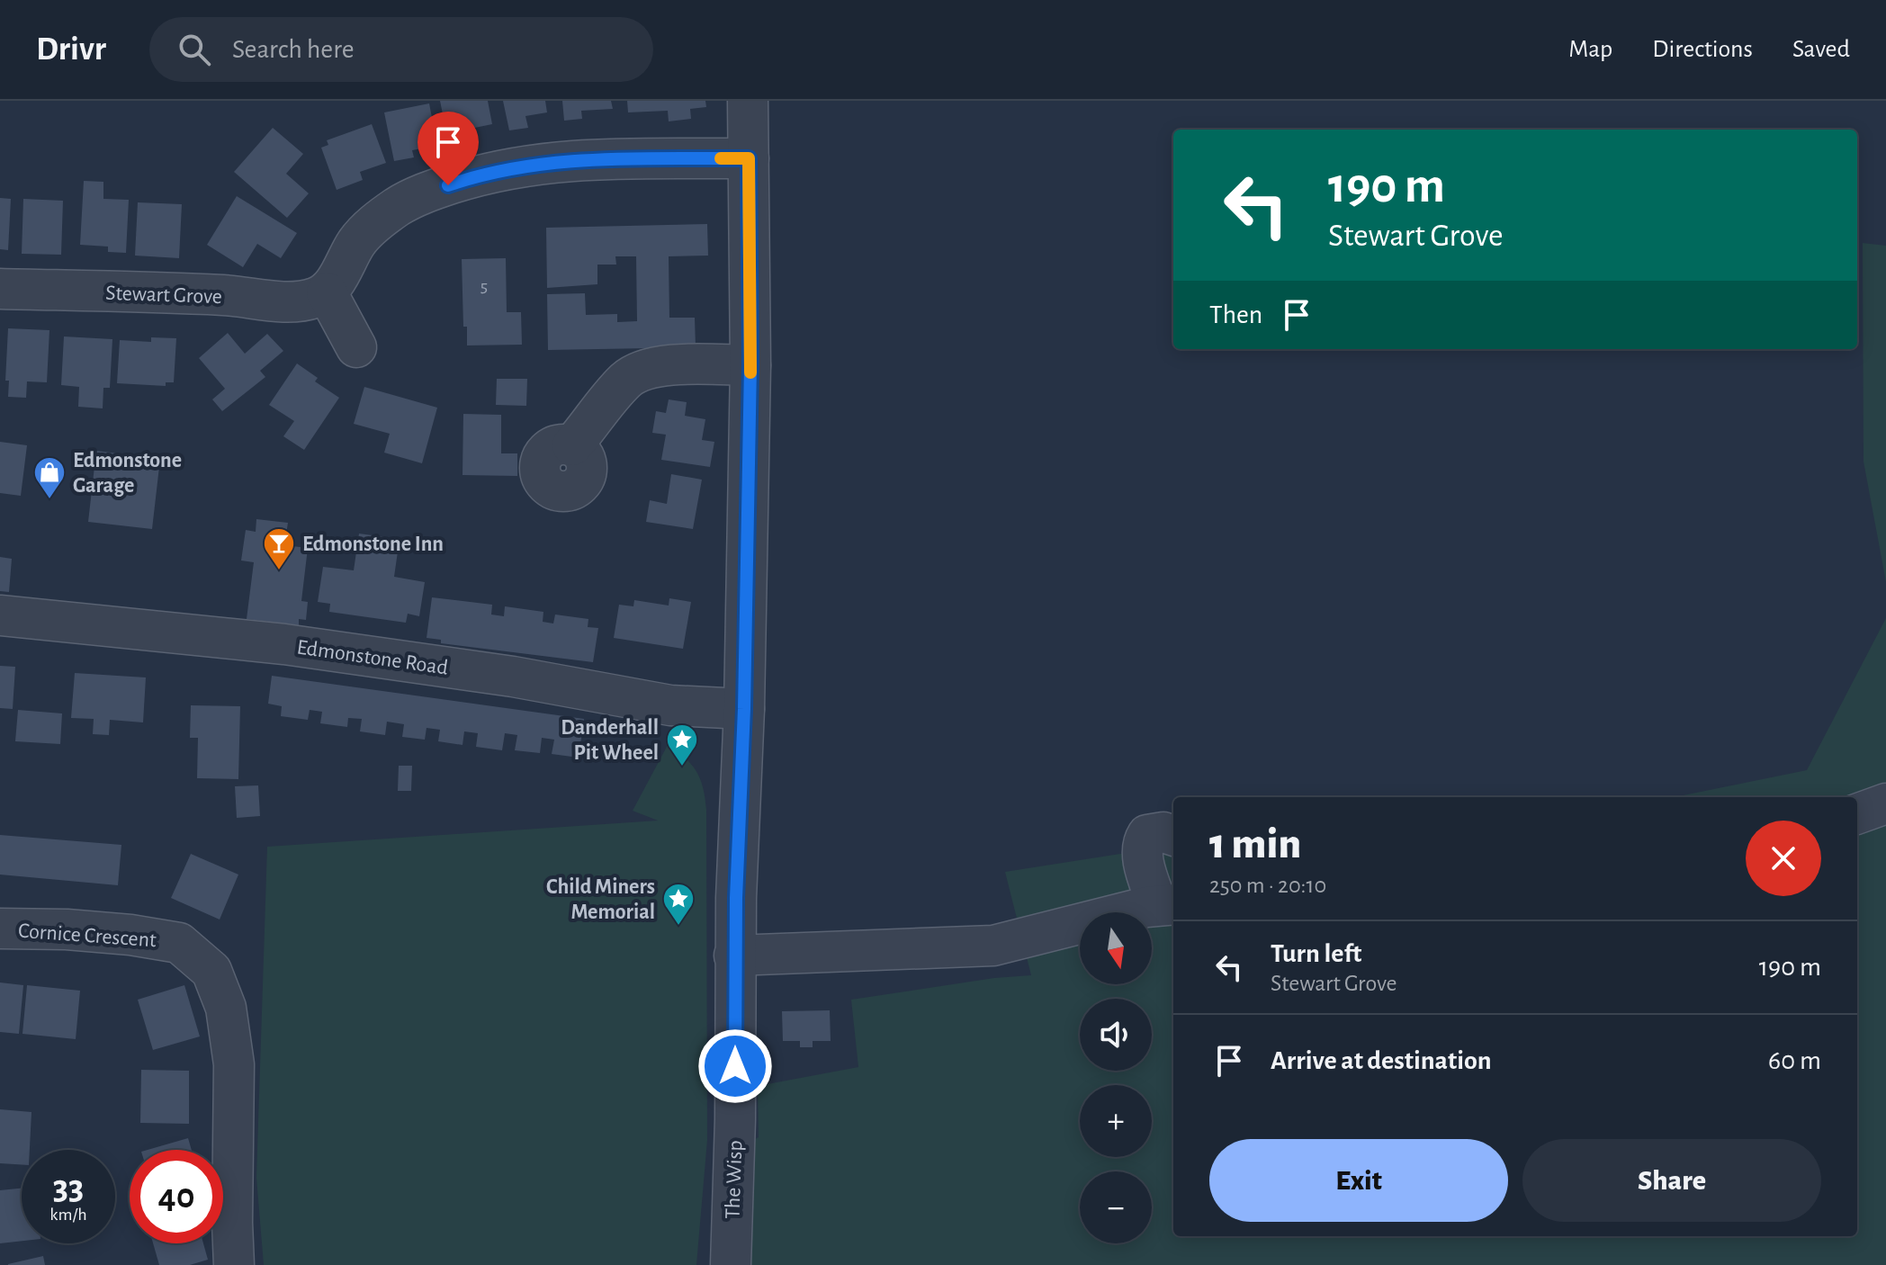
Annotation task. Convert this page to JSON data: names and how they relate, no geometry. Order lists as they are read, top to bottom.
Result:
{
  "streets": {
    "street": [
      "Stewart Grove",
      "Edmonstone Road",
      "Cornice Crescent",
      "The Wisp"
    ]
  },
  "crossings": [
    ["Edmonstone Road", "The Wisp"]
  ],
  "places": {
    "shop": ["Edmonstone Garage"],
    "bar": ["Edmonstone Inn"],
    "place": ["Danderhall Pit Wheel", "Child Miners Memorial"]
  },
  "house_numbers": ["5"],
  "north": "bottom",
  "page": {
    "header": "Drivr",
    "search": "Search here",
    "nav": ["Map", "Directions", "Saved"],
    "turn": ["190 m", "Stewart Grove"],
    "then": "Then",
    "heading": ["1 min", "250 m · 20:10"],
    "map_buttons": ["+", "−"],
    "list": [
      {
        "name": "Turn left",
        "note": "Stewart Grove",
        "value": "190 m"
      },
      {
        "name": "Arrive at destination",
        "value": "60 m"
      }
    ],
    "buttons": ["Exit", "Share"],
    "speed": "33 km/h",
    "limit": "40"
  }
}
